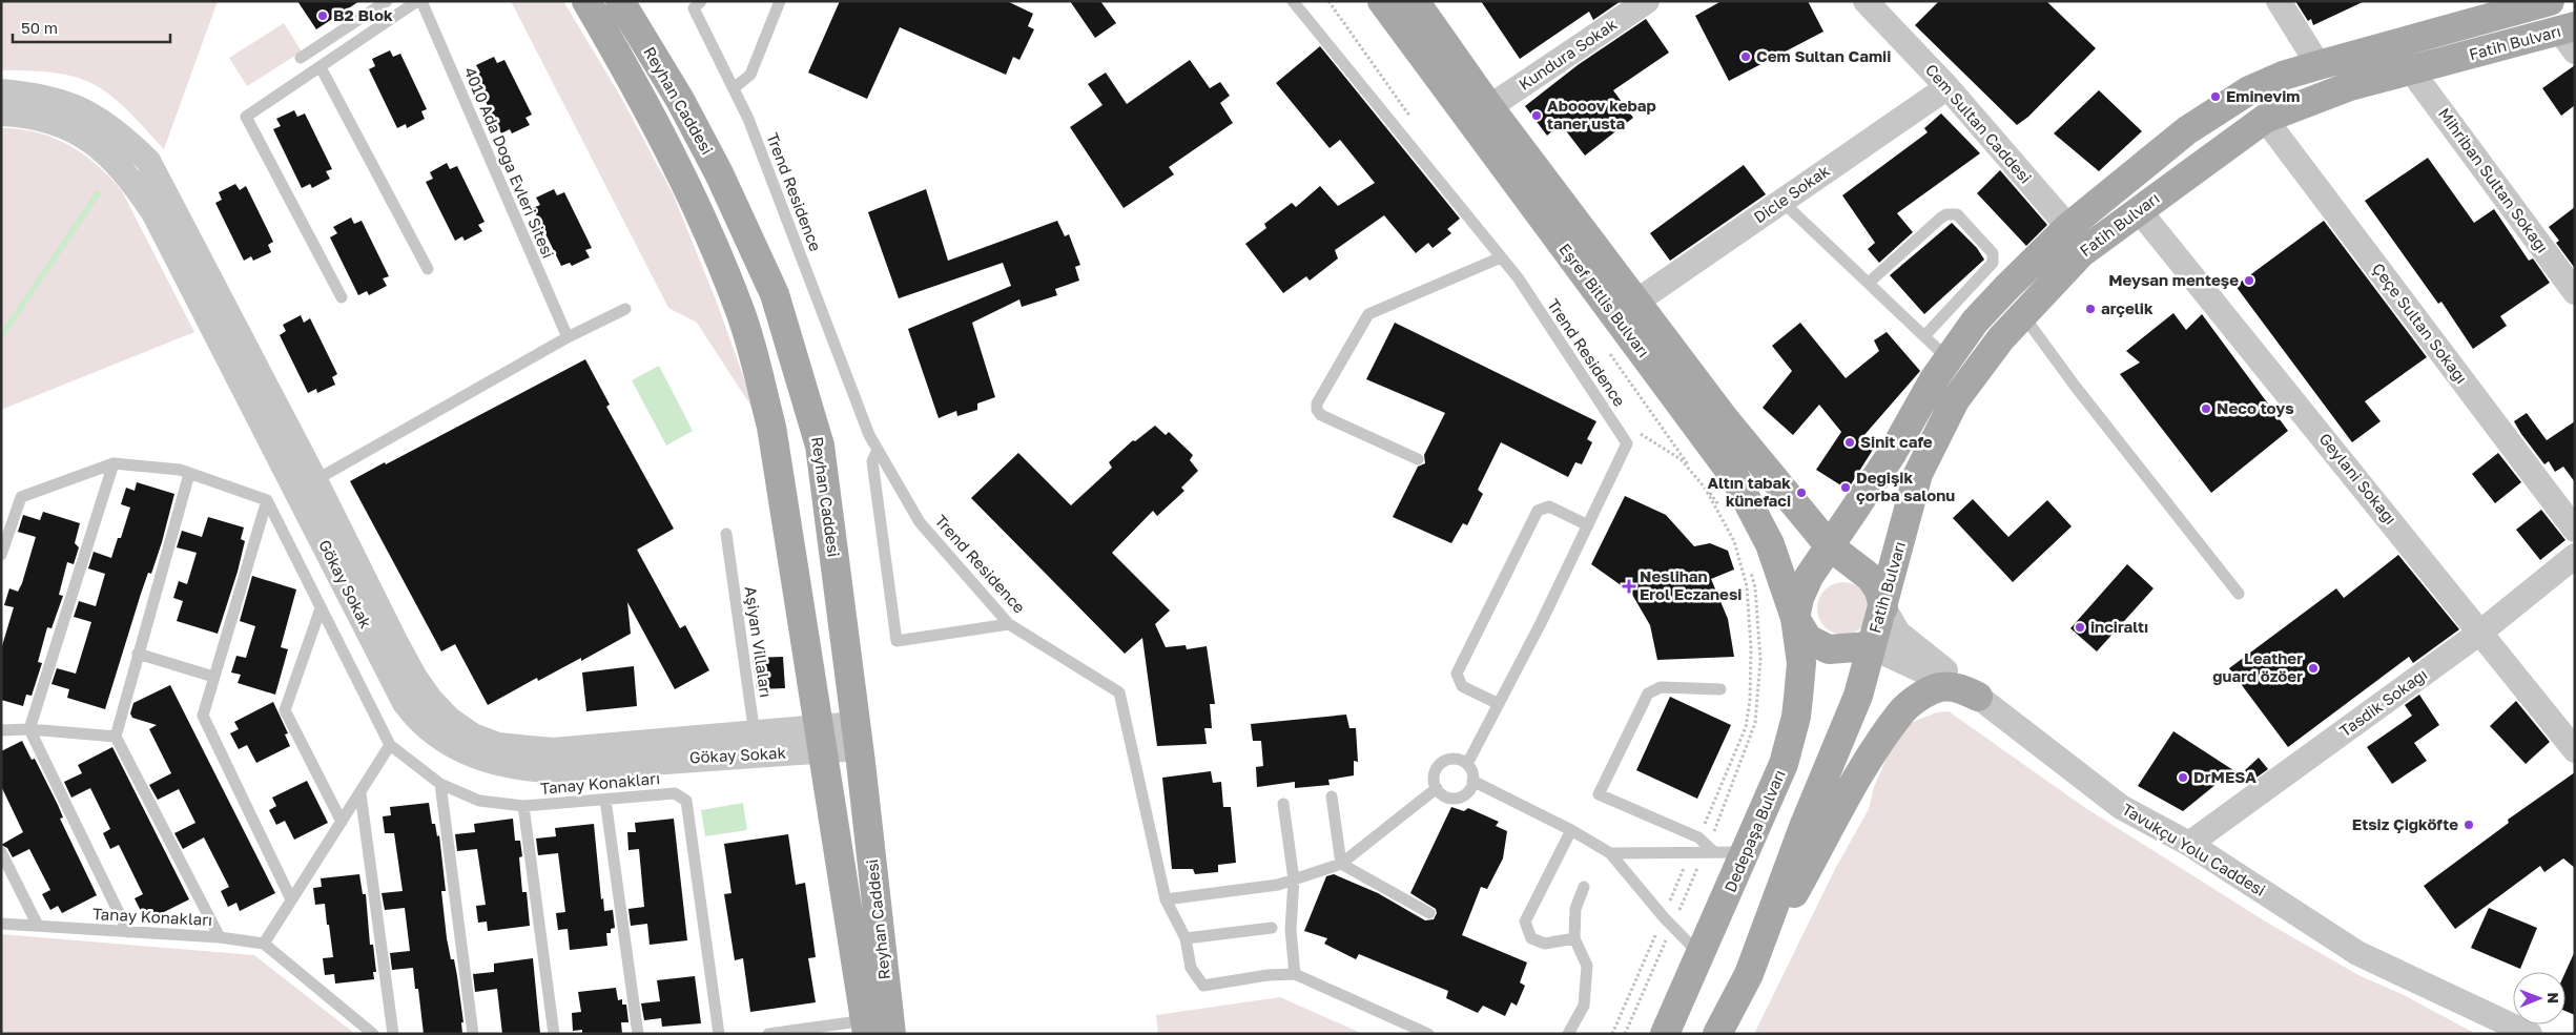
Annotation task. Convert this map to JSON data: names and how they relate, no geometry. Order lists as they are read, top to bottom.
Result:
{
  "streets": {
    "main road": [
      "Fatih Bulvarı",
      "Reyhan Caddesi",
      "Eşref Bitlis Bulvarı",
      "Dedepaşa Bulvarı"
    ],
    "street": [
      "Kundura Sokak",
      "Cem Sultan Caddesi",
      "Mihriban Sultan Sokağı",
      "Dicle Sokak",
      "Çeçe Sultan Sokağı",
      "Geylani Sokağı",
      "Gökay Sokak",
      "Tasdik Sokağı",
      "Tavukçu Yolu Caddesi"
    ],
    "lane": [
      "4010 Ada Doğa Evleri Sitesi",
      "Trend Residence",
      "Aşiyan Villaları",
      "Tanay Konakları"
    ]
  },
  "crossings": [
    ["Fatih Bulvarı", "Cem Sultan Caddesi"],
    ["Fatih Bulvarı", "Mihriban Sultan Sokağı"],
    ["Fatih Bulvarı", "Eşref Bitlis Bulvarı"],
    ["Fatih Bulvarı", "Çeçe Sultan Sokağı"],
    ["Fatih Bulvarı", "Geylani Sokağı"],
    ["Fatih Bulvarı", "Dedepaşa Bulvarı"],
    ["Fatih Bulvarı", "Tavukçu Yolu Caddesi"],
    ["Kundura Sokak", "Eşref Bitlis Bulvarı"],
    ["Reyhan Caddesi", "Gökay Sokak"],
    ["Cem Sultan Caddesi", "Dicle Sokak"],
    ["Dicle Sokak", "Eşref Bitlis Bulvarı"],
    ["Eşref Bitlis Bulvarı", "Dedepaşa Bulvarı"],
    ["Eşref Bitlis Bulvarı", "Tavukçu Yolu Caddesi"],
    ["Geylani Sokağı", "Tasdik Sokağı"],
    ["Gökay Sokak", "Aşiyan Villaları"],
    ["Tasdik Sokağı", "Tavukçu Yolu Caddesi"],
    ["Dedepaşa Bulvarı", "Tavukçu Yolu Caddesi"]
  ],
  "places": {
    "other": [
      "B2 Blok",
      "Cem Sultan Camii",
      "Eminevim",
      "Abooov kebap taner usta",
      "Meysan menteşe",
      "arçelik",
      "Neco toys",
      "Sinit cafe",
      "Değişik çorba salonu",
      "Altın tabak künefaci",
      "inciraltı",
      "Leather guard özöer",
      "DrMESA",
      "Etsiz Çiğköfte"
    ],
    "health": ["Neslihan Erol Eczanesi"]
  },
  "scale_bar": "50 m",
  "north": "right"
}
